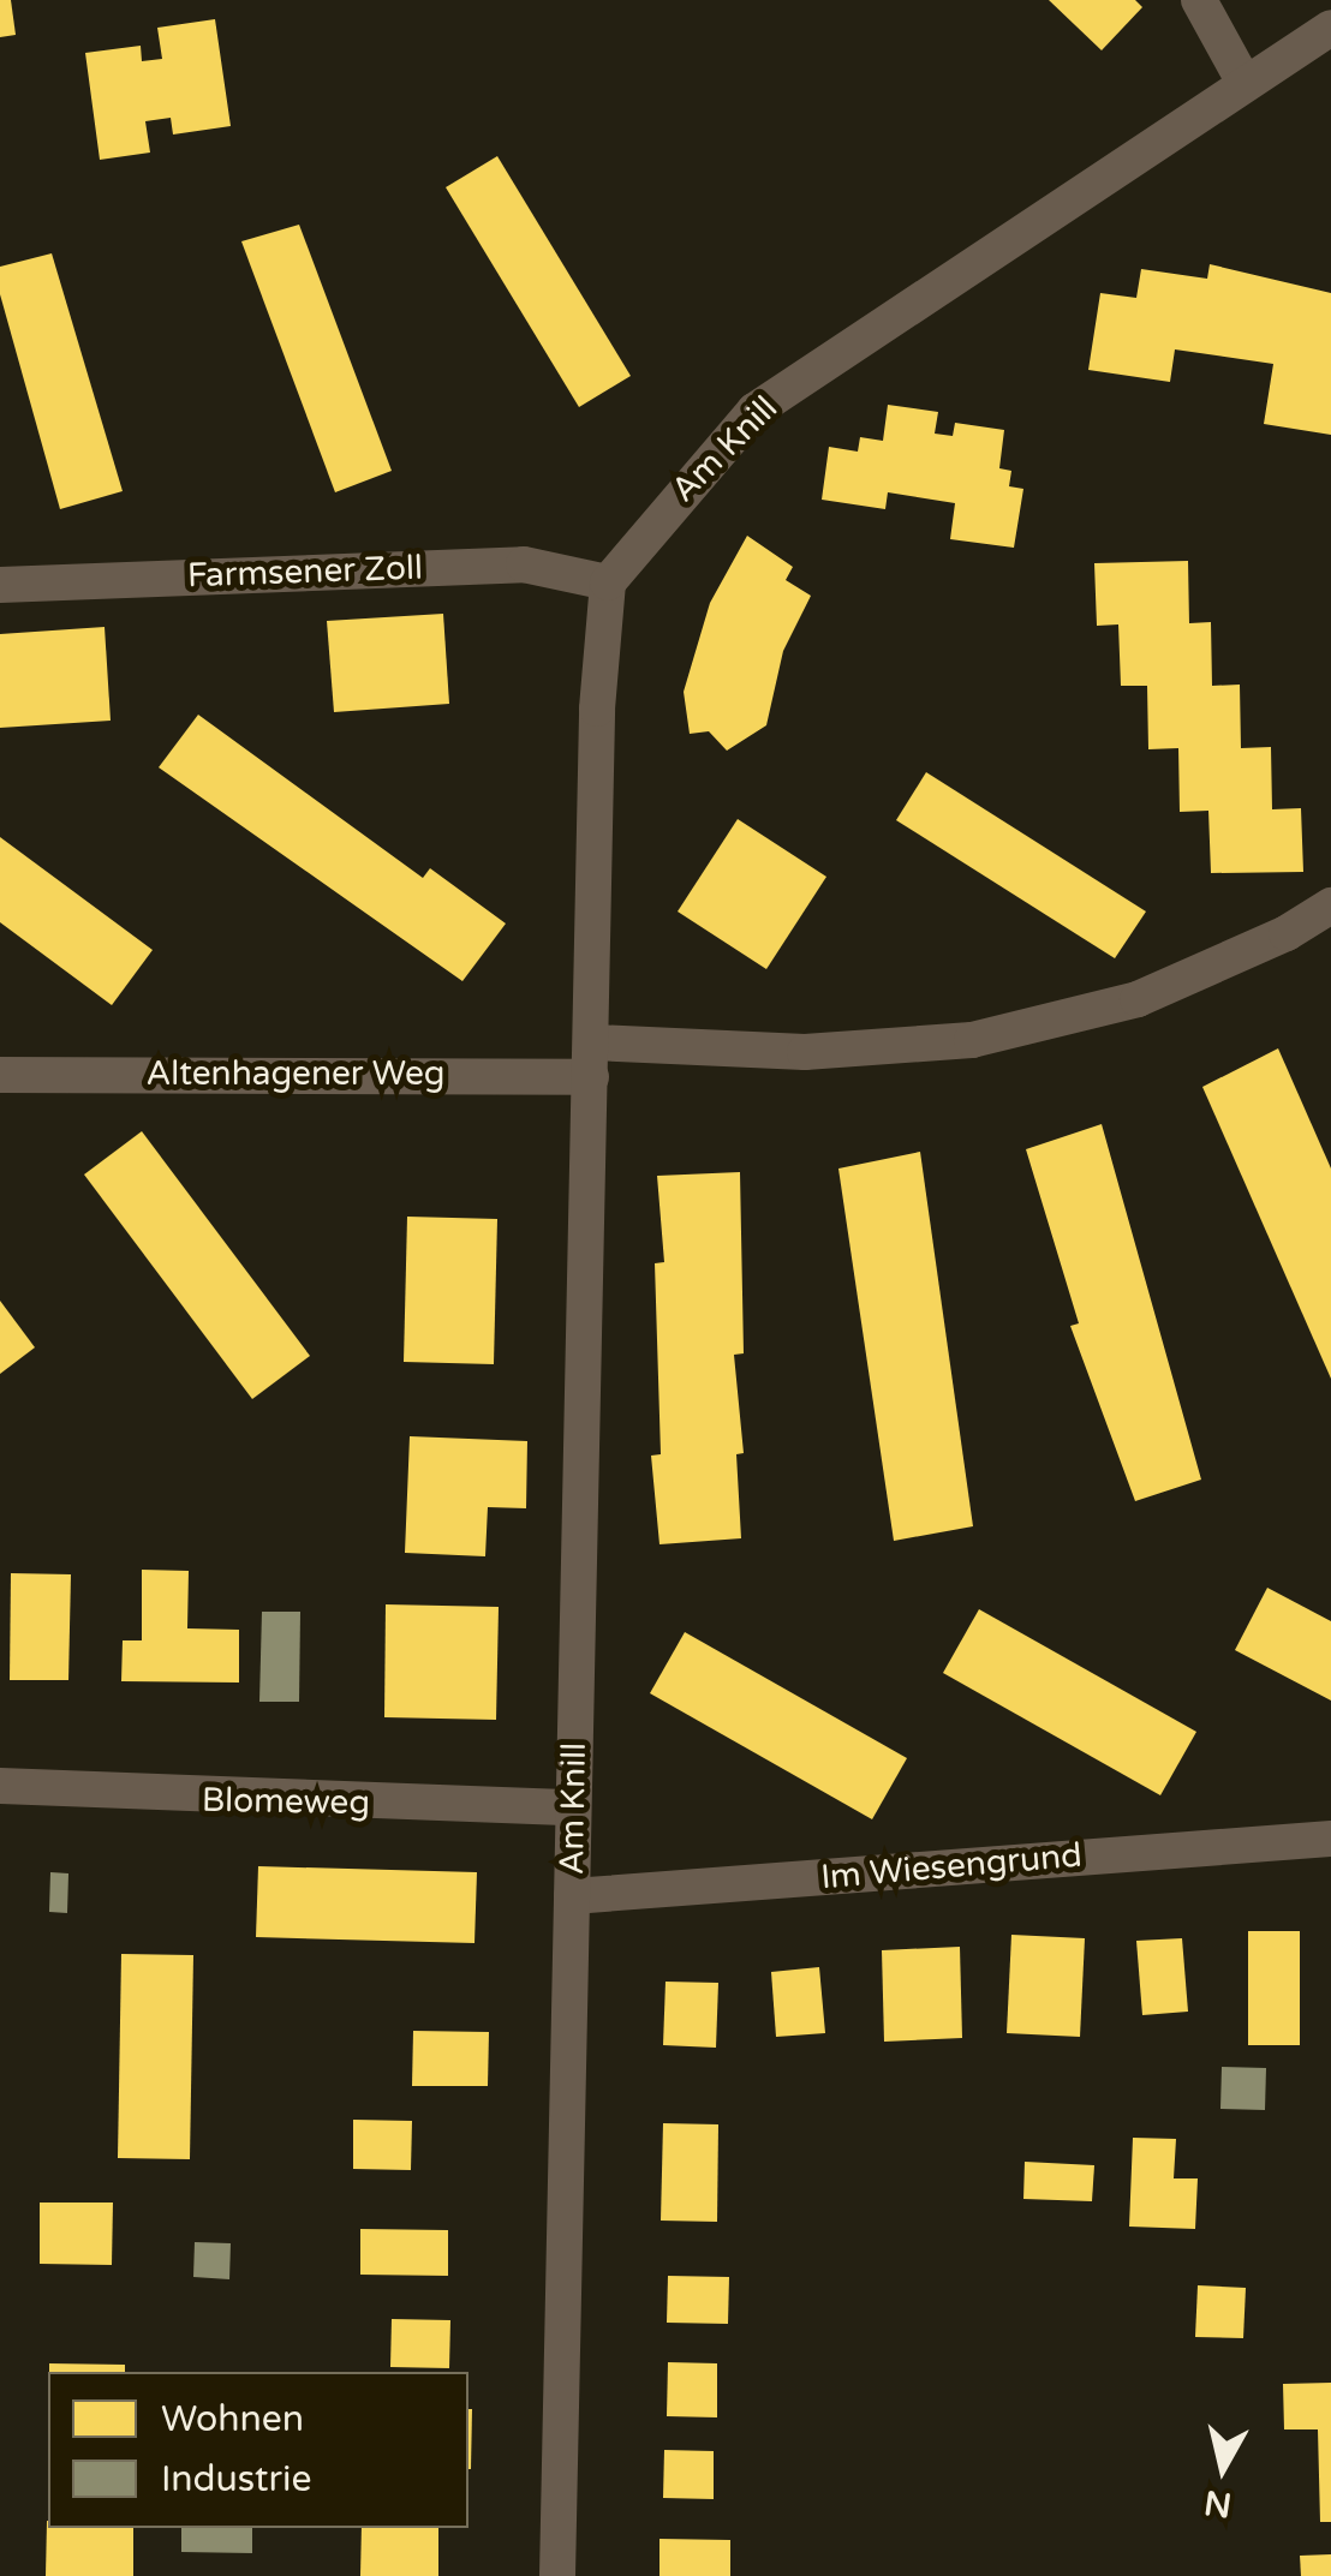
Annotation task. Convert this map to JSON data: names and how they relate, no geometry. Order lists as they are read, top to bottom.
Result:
{
  "streets": {
    "street": [
      "Am Knill",
      "Farmsener Zoll",
      "Altenhagener Weg",
      "Blomeweg",
      "Im Wiesengrund"
    ]
  },
  "crossings": [
    ["Am Knill", "Farmsener Zoll"],
    ["Am Knill", "Altenhagener Weg"],
    ["Am Knill", "Blomeweg"],
    ["Am Knill", "Im Wiesengrund"]
  ],
  "legend": ["Wohnen", "Industrie"],
  "north": "bottom"
}
